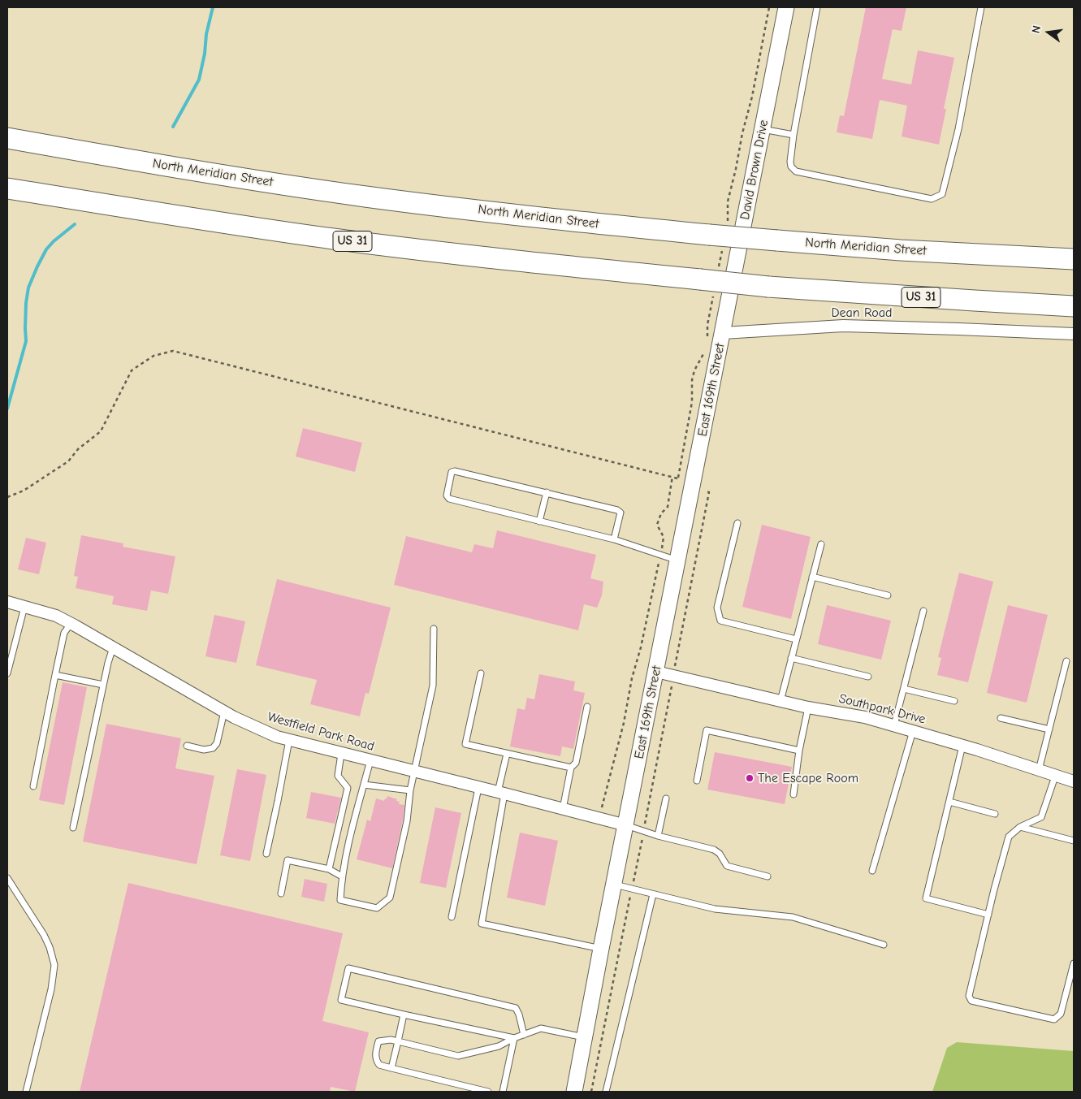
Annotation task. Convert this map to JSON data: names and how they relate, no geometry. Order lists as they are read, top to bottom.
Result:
{
  "streets": {
    "highway": ["North Meridian Street", "US 31"],
    "street": [
      "David Brown Drive",
      "Dean Road",
      "East 169th Street",
      "Southpark Drive",
      "Westfield Park Road"
    ]
  },
  "crossings": [
    ["David Brown Drive", "Dean Road"],
    ["David Brown Drive", "East 169th Street"],
    ["Dean Road", "East 169th Street"],
    ["East 169th Street", "Southpark Drive"],
    ["East 169th Street", "Westfield Park Road"]
  ],
  "places": ["The Escape Room"],
  "north": "left"
}
